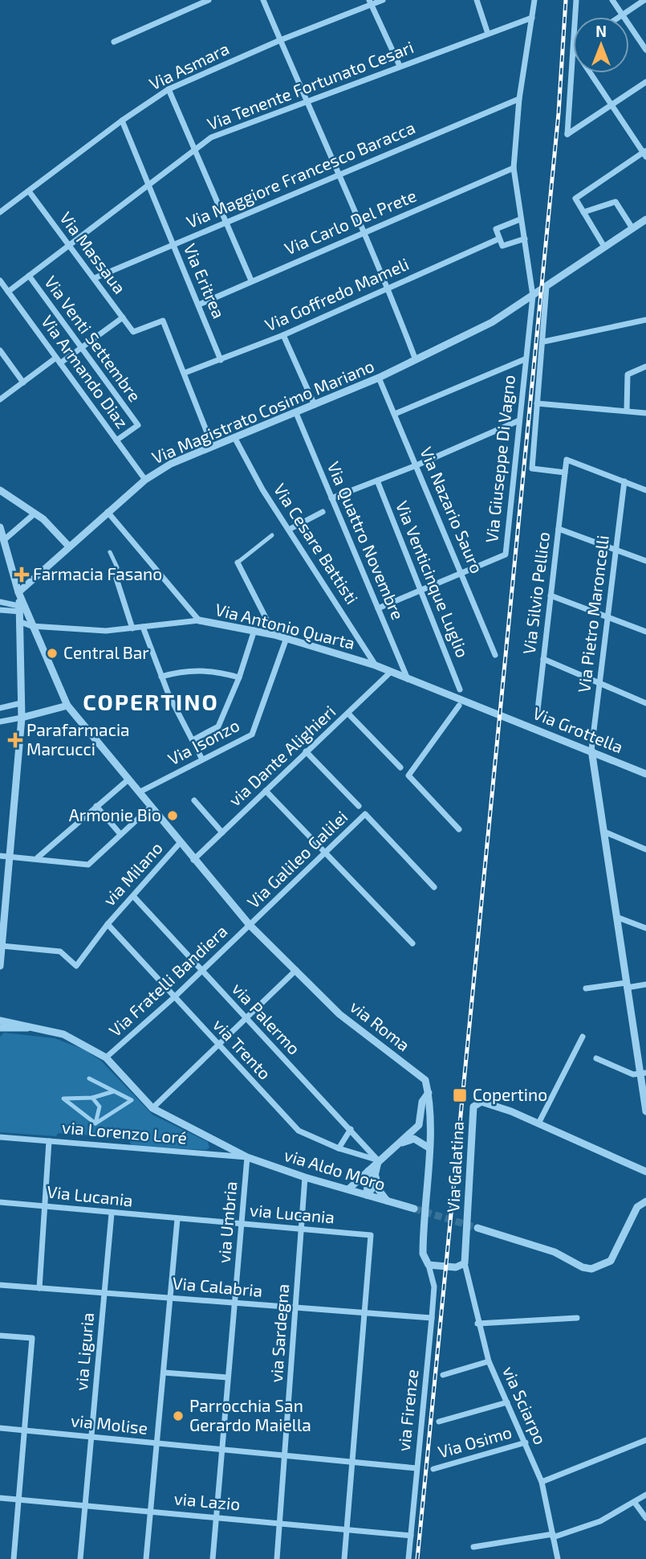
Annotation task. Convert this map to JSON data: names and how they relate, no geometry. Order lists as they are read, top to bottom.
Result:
{
  "streets": {
    "street": [
      "Via Asmara",
      "Via Tenente Fortunato Cesari",
      "Via Maggiore Francesco Baracca",
      "Via Carlo Del Prete",
      "Via Massaua",
      "Via Eritrea",
      "Via Goffredo Mameli",
      "Via Venti Settembre",
      "Via Armando Diaz",
      "Via Magistrato Cosimo Mariano",
      "Via Giuseppe Di Vagno",
      "Via Nazario Sauro",
      "Via Quattro Novembre",
      "Via Cesare Battisti",
      "Via Venticinque Luglio",
      "Via Silvio Pellico",
      "Via Pietro Maroncelli",
      "Via Antonio Quarta",
      "Via Grottella",
      "Via Isonzo",
      "via Dante Alighieri",
      "Via Galileo Galilei",
      "via Milano",
      "Via Fratelli Bandiera",
      "via Palermo",
      "via Roma",
      "via Trento",
      "via Lorenzo Loré",
      "Via Galatina",
      "via Aldo Moro",
      "Via Lucania",
      "via Lucania",
      "via Umbria",
      "Via Calabria",
      "via Sardegna",
      "via Liguria",
      "via Sciarpo",
      "via Firenze",
      "via Molise",
      "Via Osimo",
      "via Lazio"
    ]
  },
  "crossings": [
    ["Via Asmara", "Via Massaua"],
    ["Via Asmara", "Via Eritrea"],
    ["Via Tenente Fortunato Cesari", "Via Massaua"],
    ["Via Tenente Fortunato Cesari", "Via Eritrea"],
    ["Via Tenente Fortunato Cesari", "Via Venti Settembre"],
    ["Via Tenente Fortunato Cesari", "Via Armando Diaz"],
    ["Via Tenente Fortunato Cesari", "Via Giuseppe Di Vagno"],
    ["Via Maggiore Francesco Baracca", "Via Massaua"],
    ["Via Maggiore Francesco Baracca", "Via Eritrea"],
    ["Via Maggiore Francesco Baracca", "Via Giuseppe Di Vagno"],
    ["Via Carlo Del Prete", "Via Eritrea"],
    ["Via Carlo Del Prete", "Via Giuseppe Di Vagno"],
    ["Via Massaua", "Via Goffredo Mameli"],
    ["Via Eritrea", "Via Goffredo Mameli"],
    ["Via Venti Settembre", "Via Armando Diaz"],
    ["Via Armando Diaz", "Via Magistrato Cosimo Mariano"],
    ["Via Magistrato Cosimo Mariano", "Via Giuseppe Di Vagno"],
    ["Via Magistrato Cosimo Mariano", "Via Nazario Sauro"],
    ["Via Magistrato Cosimo Mariano", "Via Quattro Novembre"],
    ["Via Magistrato Cosimo Mariano", "Via Cesare Battisti"],
    ["Via Giuseppe Di Vagno", "Via Nazario Sauro"],
    ["Via Giuseppe Di Vagno", "Via Quattro Novembre"],
    ["Via Giuseppe Di Vagno", "Via Venticinque Luglio"],
    ["Via Quattro Novembre", "Via Antonio Quarta"],
    ["Via Cesare Battisti", "Via Antonio Quarta"],
    ["Via Pietro Maroncelli", "Via Grottella"],
    ["Via Antonio Quarta", "Via Grottella"],
    ["Via Antonio Quarta", "Via Isonzo"],
    ["Via Antonio Quarta", "via Dante Alighieri"],
    ["Via Antonio Quarta", "via Roma"],
    ["Via Isonzo", "via Roma"],
    ["via Dante Alighieri", "via Roma"],
    ["Via Galileo Galilei", "Via Fratelli Bandiera"],
    ["Via Galileo Galilei", "via Roma"],
    ["via Milano", "via Palermo"],
    ["via Milano", "via Roma"],
    ["via Milano", "via Trento"],
    ["Via Fratelli Bandiera", "via Palermo"],
    ["Via Fratelli Bandiera", "via Roma"],
    ["Via Fratelli Bandiera", "via Trento"],
    ["via Palermo", "via Trento"],
    ["via Lorenzo Loré", "via Aldo Moro"],
    ["via Lorenzo Loré", "via Umbria"],
    ["Via Galatina", "via Sciarpo"],
    ["via Aldo Moro", "via Umbria"],
    ["via Aldo Moro", "via Sardegna"],
    ["Via Lucania", "via Lucania"],
    ["Via Lucania", "via Liguria"],
    ["via Lucania", "via Umbria"],
    ["via Lucania", "Via Calabria"],
    ["via Lucania", "via Sardegna"],
    ["via Umbria", "Via Calabria"],
    ["via Umbria", "via Molise"],
    ["via Umbria", "via Lazio"],
    ["Via Calabria", "via Sardegna"],
    ["Via Calabria", "via Liguria"],
    ["Via Calabria", "via Firenze"],
    ["via Sardegna", "via Molise"],
    ["via Sardegna", "via Lazio"],
    ["via Liguria", "via Molise"],
    ["via Liguria", "via Lazio"],
    ["via Sciarpo", "Via Osimo"],
    ["via Firenze", "via Molise"],
    ["via Firenze", "via Lazio"]
  ],
  "districts": ["COPERTINO"],
  "places": {
    "health": ["Farmacia Fasano", "Parafarmacia Marcucci"],
    "other": ["Central Bar", "Armonie Bio", "Parrocchia San Gerardo Maiella"],
    "transit": ["Copertino"]
  },
  "north": "top"
}
